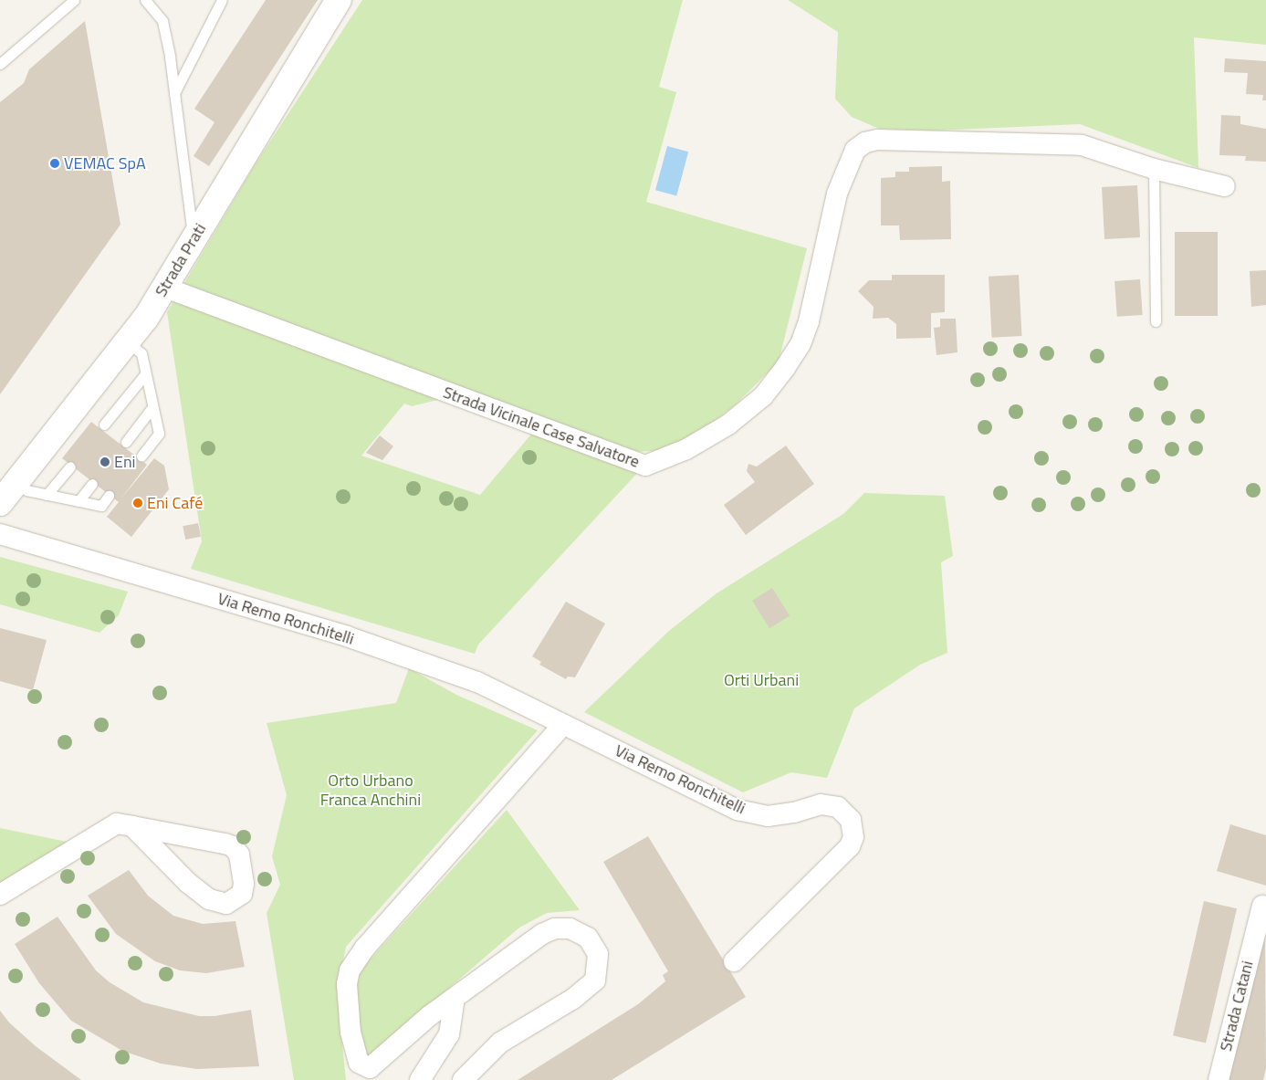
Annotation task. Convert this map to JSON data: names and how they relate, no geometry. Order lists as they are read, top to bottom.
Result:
{
  "streets": {
    "street": [
      "Strada Prati",
      "Strada Vicinale Case Salvatore",
      "Via Remo Ronchitelli",
      "Strada Catani"
    ]
  },
  "crossings": [
    ["Strada Prati", "Strada Vicinale Case Salvatore"]
  ],
  "parks": ["Orti Urbani", "Orto Urbano Franca Anchini"],
  "places": ["VEMAC SpA", "Eni", "Eni Café"]
}
